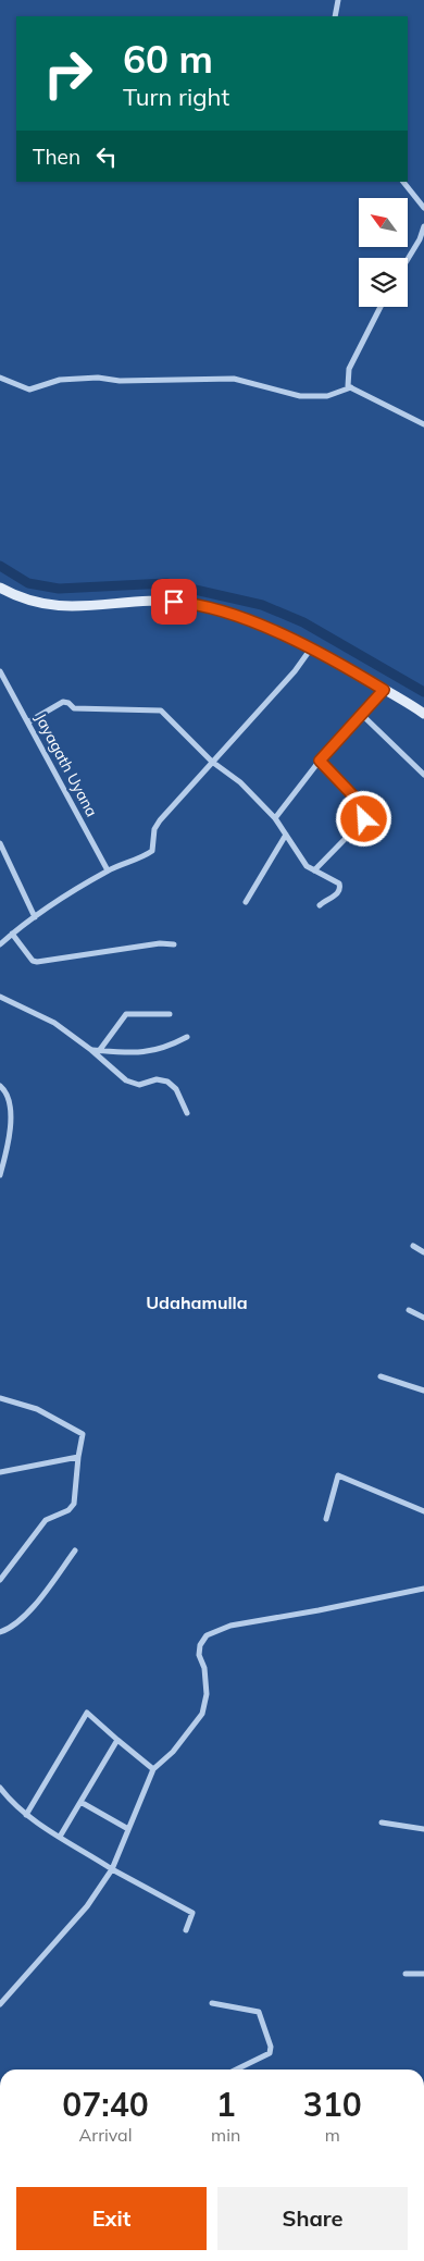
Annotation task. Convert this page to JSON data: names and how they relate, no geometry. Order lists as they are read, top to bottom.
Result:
{
  "streets": {
    "street": ["Jayagath Uyana"]
  },
  "districts": ["Udahamulla"],
  "north": "top left",
  "page": {
    "turn": ["60 m", "Turn right"],
    "then": "Then",
    "eta": [
      "07:40",
      "Arrival",
      "1",
      "min",
      "310",
      "m"
    ],
    "buttons": ["Exit", "Share"]
  }
}
